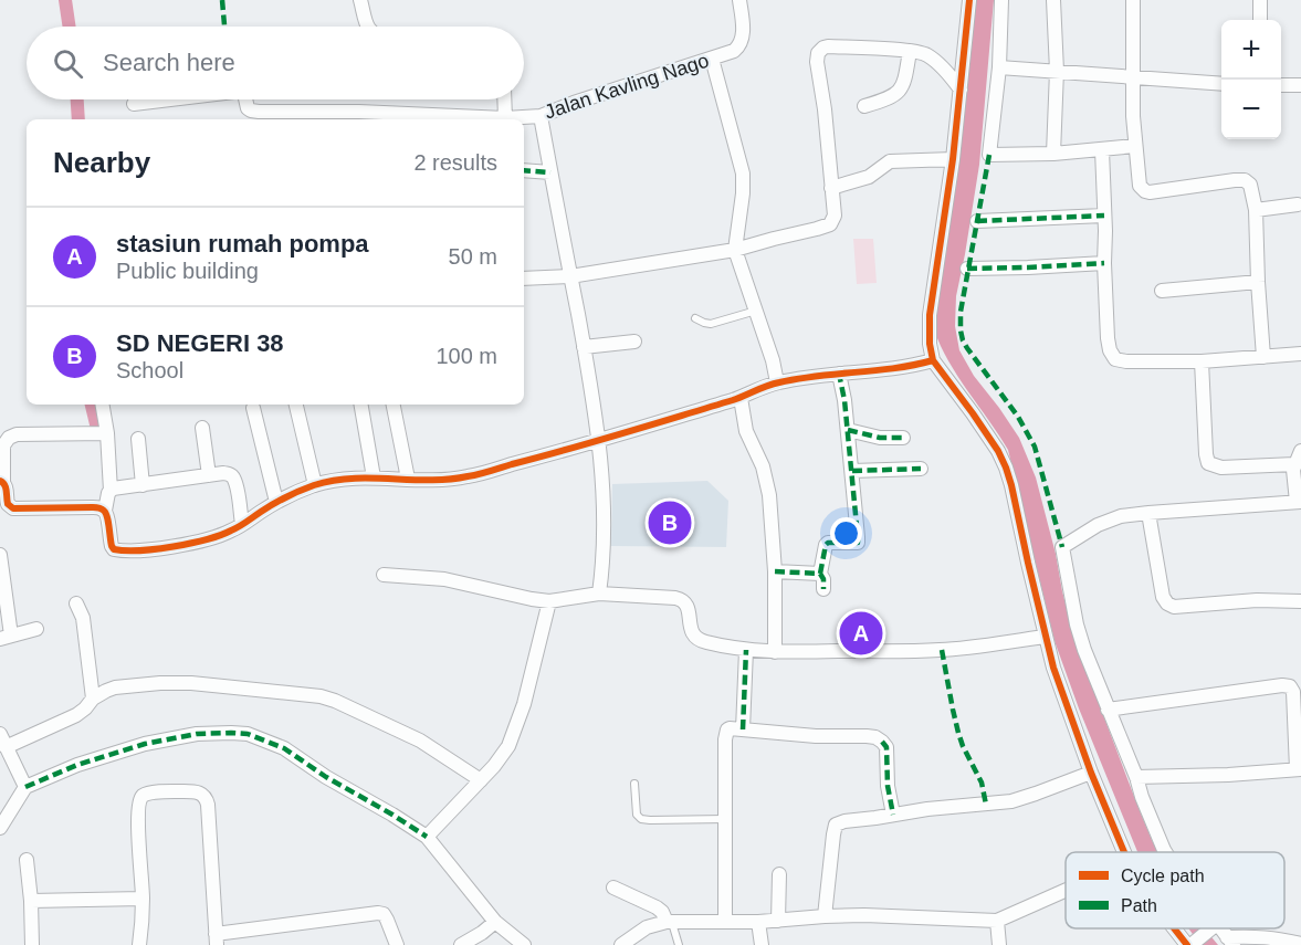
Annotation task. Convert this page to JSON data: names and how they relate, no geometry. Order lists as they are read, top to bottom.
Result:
{
  "streets": {
    "street": ["Jalan Kavling Nago"]
  },
  "legend": ["Cycle path", "Path"],
  "page": {
    "map_buttons": ["+", "−"],
    "search": "Search here",
    "heading": ["Nearby", "2 results"],
    "list": [
      {
        "mark": "A",
        "name": "stasiun rumah pompa",
        "note": "Public building",
        "value": "50 m"
      },
      {
        "mark": "B",
        "name": "SD NEGERI 38",
        "note": "School",
        "value": "100 m"
      }
    ],
    "pins": ["B", "A"]
  }
}
